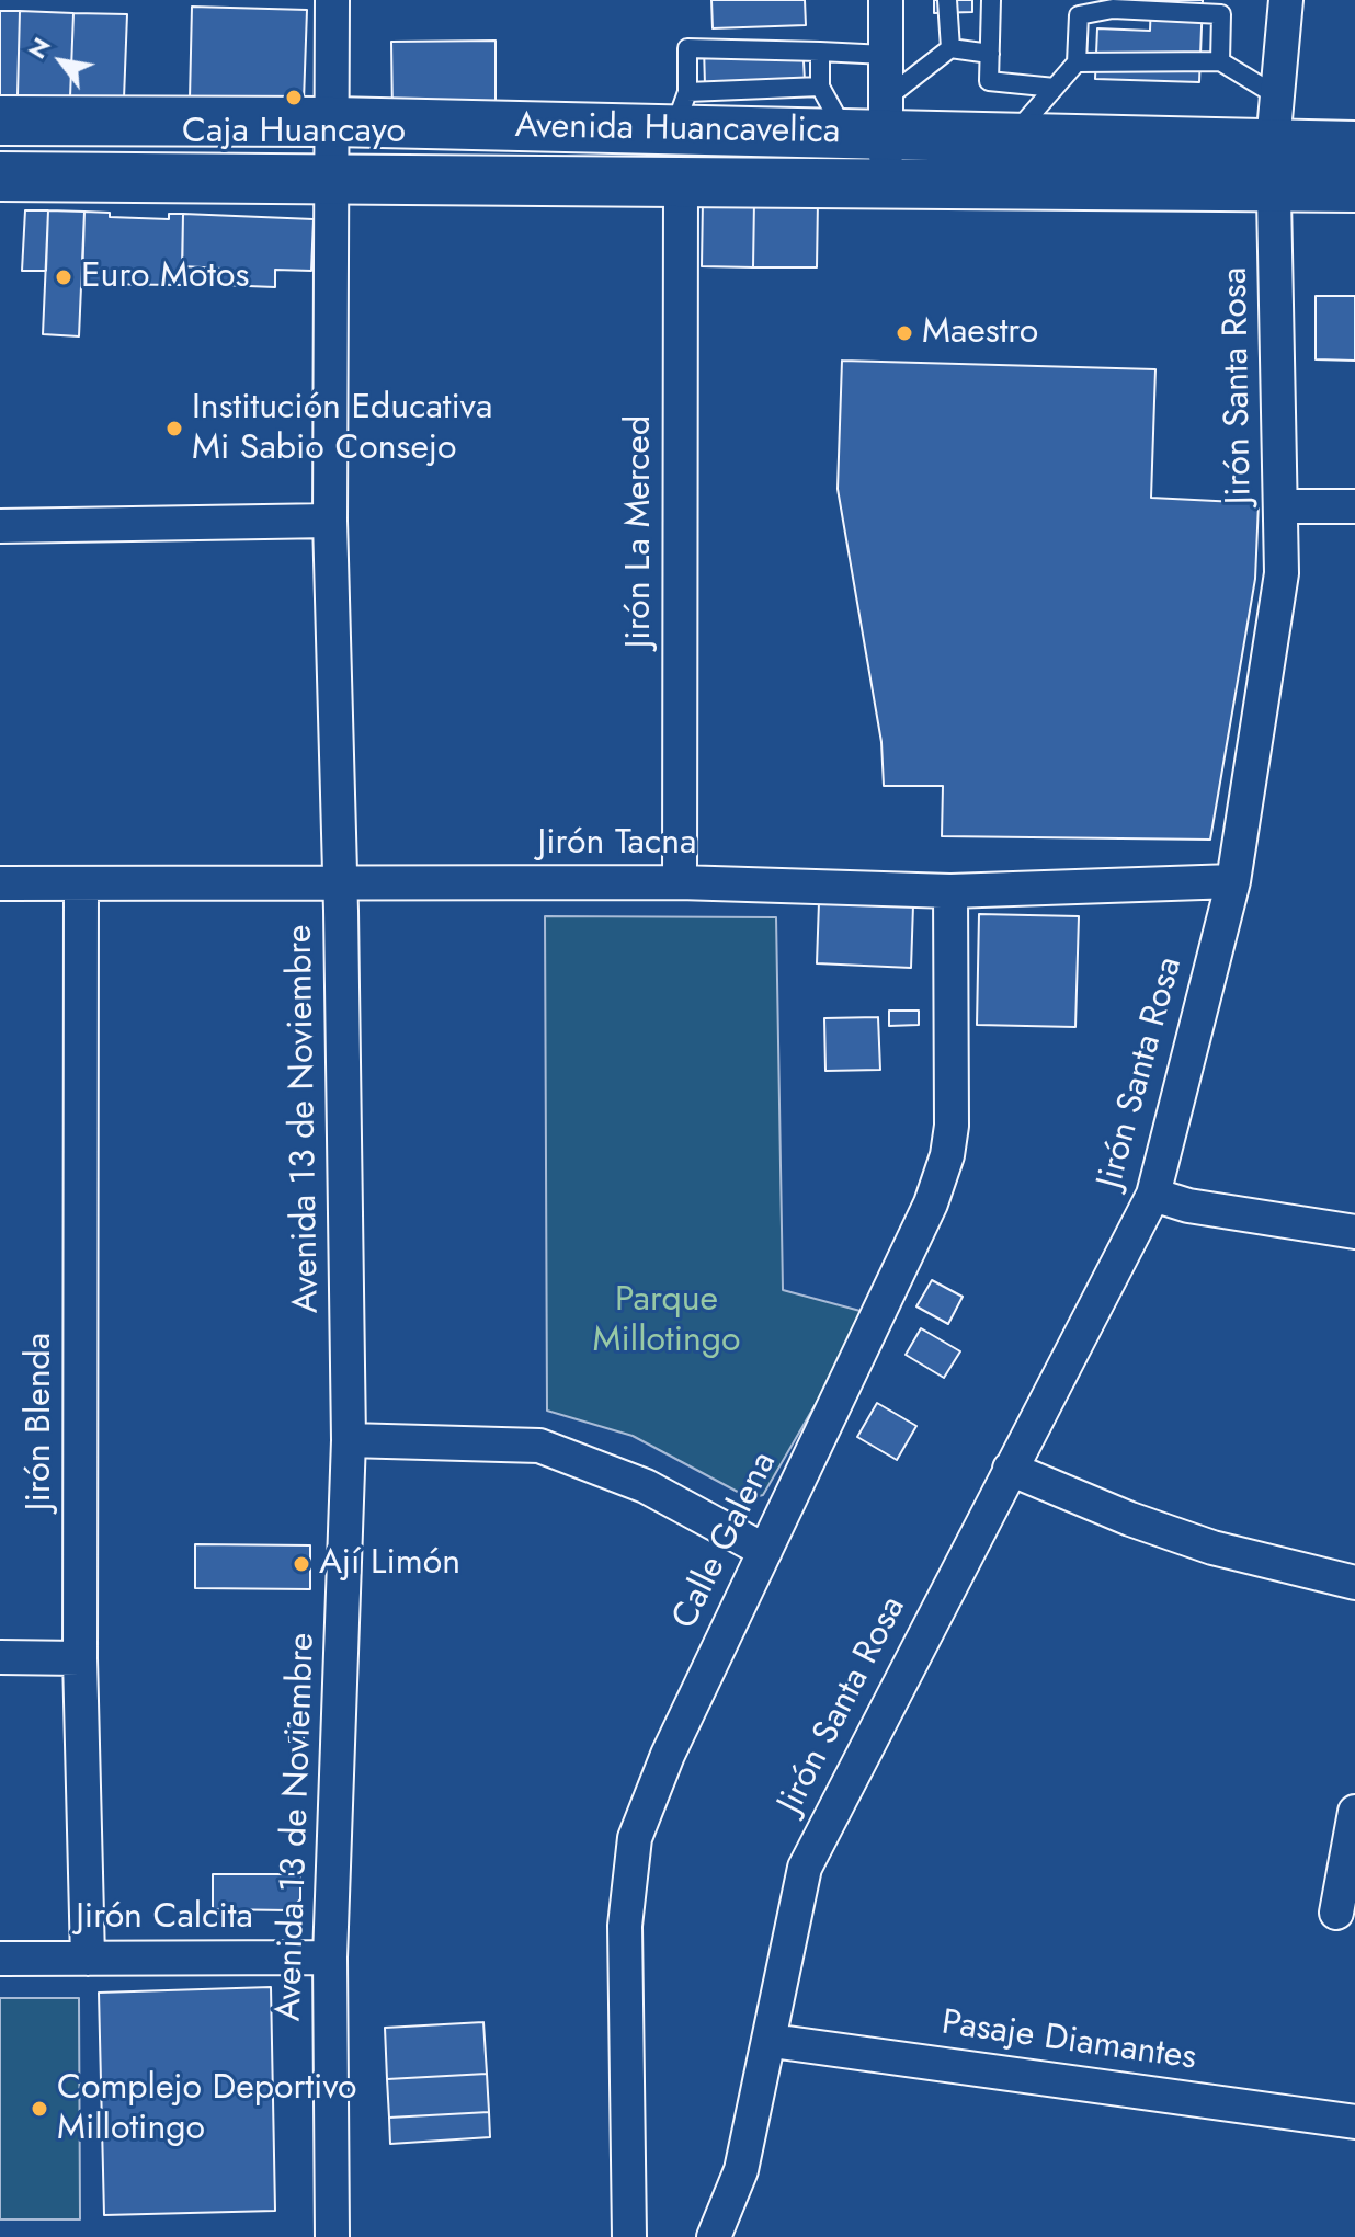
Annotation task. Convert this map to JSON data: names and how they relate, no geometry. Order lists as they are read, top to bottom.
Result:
{
  "streets": {
    "highway": ["Avenida Huancavelica"],
    "street": [
      "Jirón Santa Rosa",
      "Jirón La Merced",
      "Jirón Tacna",
      "Avenida 13 de Noviembre",
      "Jirón Blenda",
      "Calle Galena",
      "Jirón Calcita",
      "Pasaje Diamantes"
    ]
  },
  "crossings": [
    ["Avenida Huancavelica", "Jirón Santa Rosa"],
    ["Avenida Huancavelica", "Jirón La Merced"],
    ["Avenida Huancavelica", "Avenida 13 de Noviembre"],
    ["Jirón Santa Rosa", "Jirón Tacna"],
    ["Jirón Santa Rosa", "Pasaje Diamantes"],
    ["Jirón La Merced", "Jirón Tacna"],
    ["Jirón Tacna", "Avenida 13 de Noviembre"],
    ["Jirón Tacna", "Jirón Blenda"],
    ["Jirón Tacna", "Calle Galena"],
    ["Avenida 13 de Noviembre", "Jirón Calcita"],
    ["Jirón Blenda", "Jirón Calcita"]
  ],
  "parks": ["Parque Millotingo"],
  "places": [
    "Caja Huancayo",
    "Euro Motos",
    "Maestro",
    "Institución Educativa Mi Sabio Consejo",
    "Ají Limón",
    "Complejo Deportivo Millotingo"
  ],
  "north": "top left"
}
